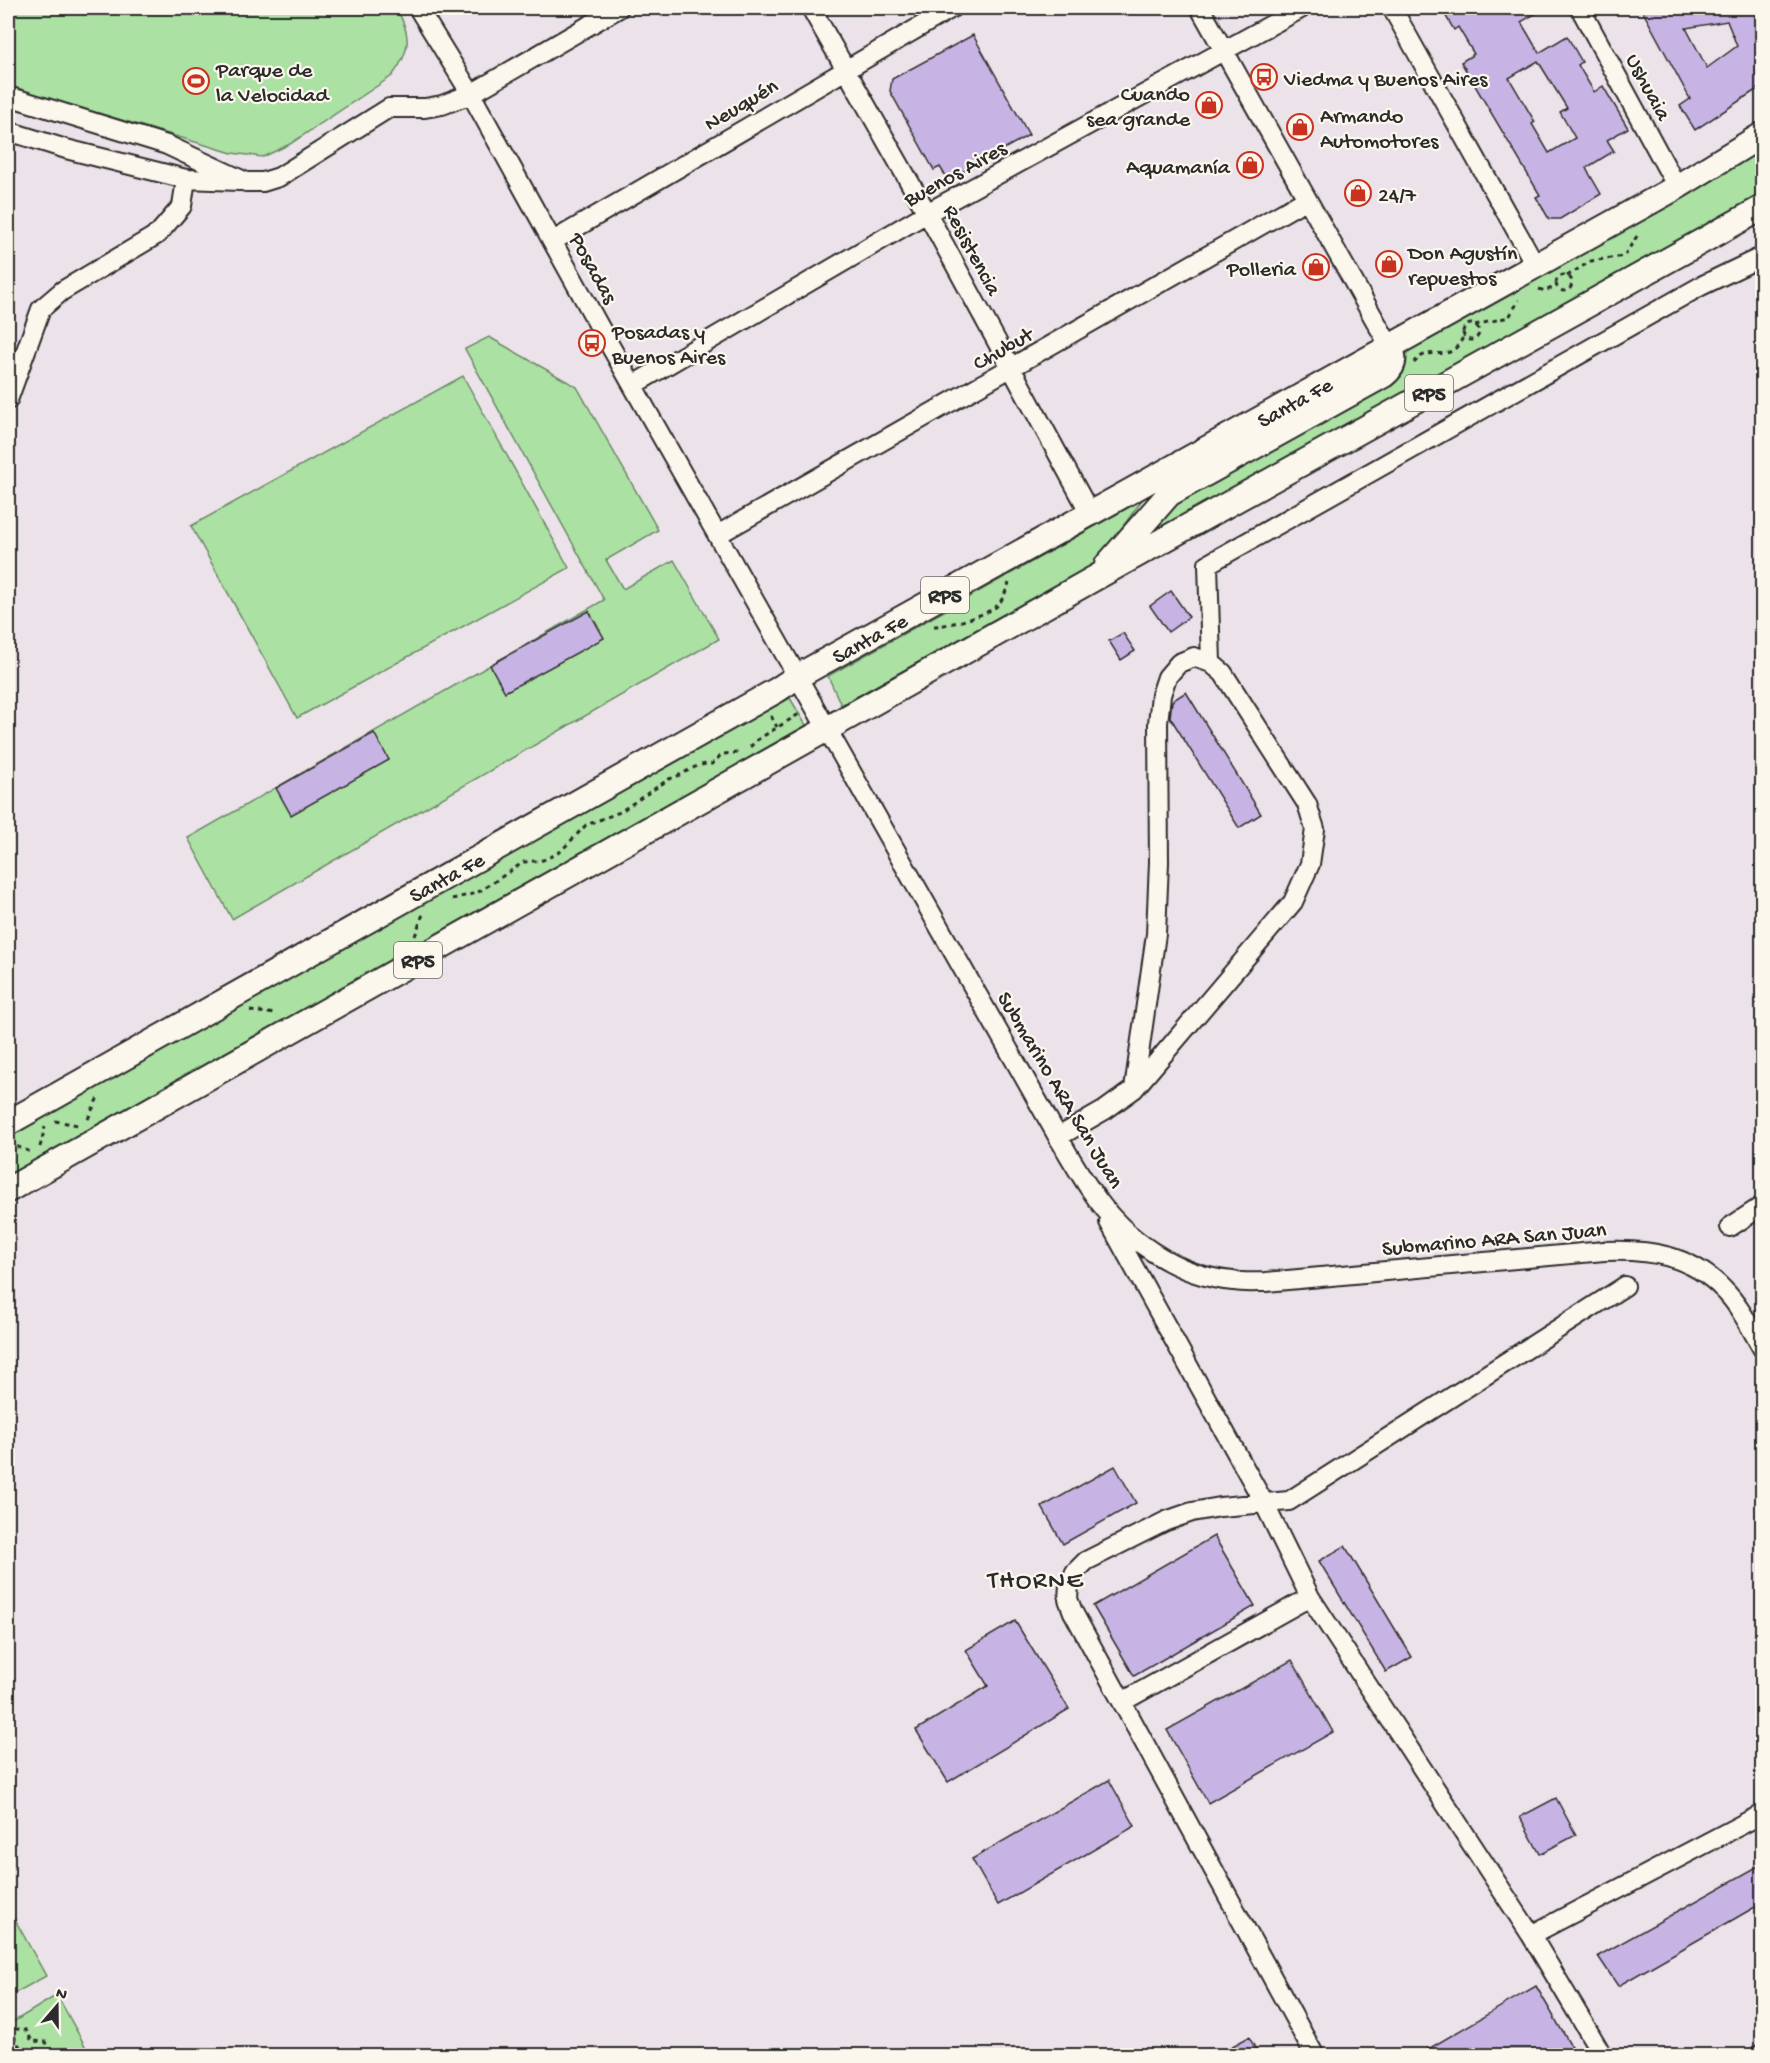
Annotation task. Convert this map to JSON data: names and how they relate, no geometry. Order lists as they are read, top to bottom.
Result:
{
  "streets": {
    "main road": ["RP5", "Santa Fe"],
    "street": [
      "Ushuaia",
      "Neuquén",
      "Buenos Aires",
      "Resistencia",
      "Posadas",
      "Chubut",
      "Submarino ARA San Juan"
    ]
  },
  "crossings": [
    ["Ushuaia", "Santa Fe"],
    ["Neuquén", "Resistencia"],
    ["Neuquén", "Posadas"],
    ["Buenos Aires", "Resistencia"],
    ["Buenos Aires", "Posadas"],
    ["Resistencia", "Chubut"],
    ["Resistencia", "Santa Fe"],
    ["Posadas", "Chubut"],
    ["Posadas", "Santa Fe"],
    ["Posadas", "Submarino ARA San Juan"],
    ["RP5", "Submarino ARA San Juan"],
    ["Santa Fe", "Submarino ARA San Juan"]
  ],
  "districts": ["THORNE"],
  "places": {
    "bus stop": ["Viedma y Buenos Aires", "Posadas y Buenos Aires"],
    "sports": ["Parque de la Velocidad"],
    "shop": [
      "Cuando sea grande",
      "Armando Automotores",
      "Aquamanía",
      "24/7",
      "Don Agustín repuestos",
      "Polleria"
    ]
  },
  "north": "top"
}
